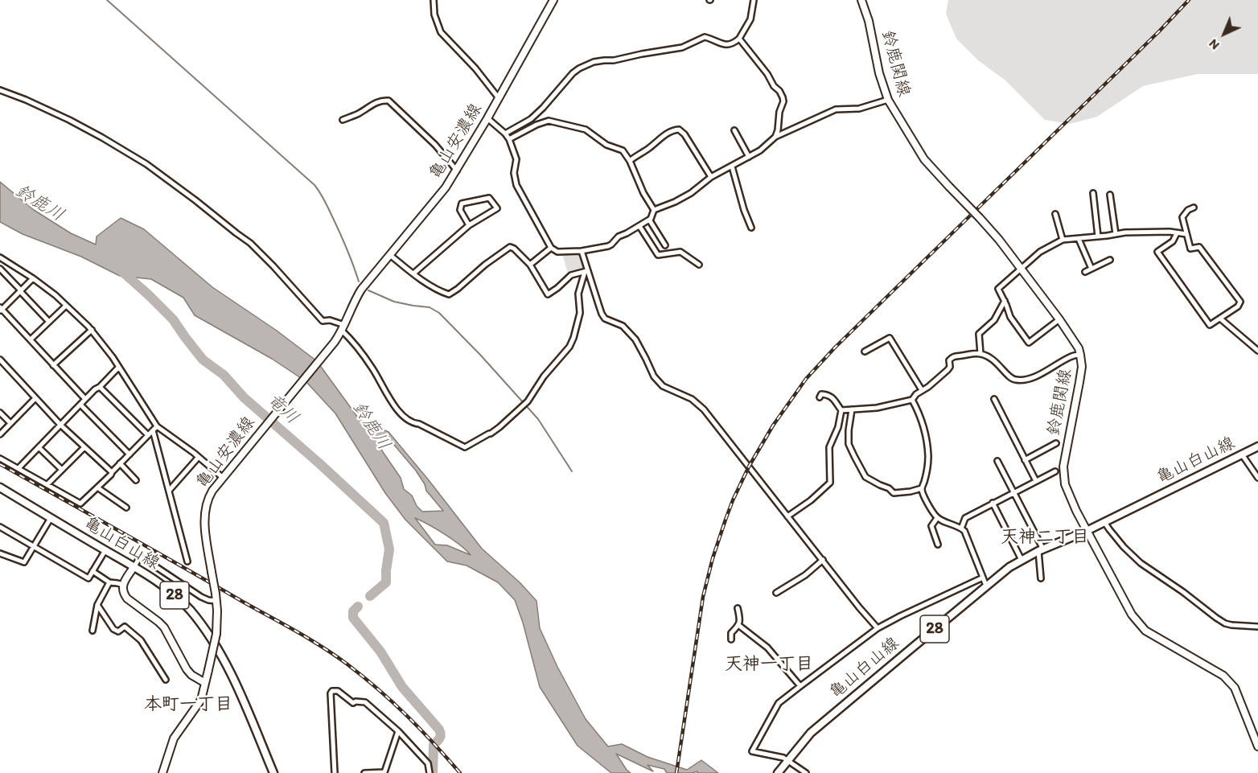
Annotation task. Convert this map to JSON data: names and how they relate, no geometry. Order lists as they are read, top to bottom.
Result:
{
  "streets": {
    "main road": [
      "鈴鹿関線",
      "亀山安濃線",
      "亀山白山線",
      "28"
    ]
  },
  "crossings": [
    ["鈴鹿関線", "亀山白山線"]
  ],
  "districts": ["天神二丁目", "天神一丁目", "本町一丁目"],
  "water": ["鈴鹿川", "竜川"],
  "north": "bottom left"
}
